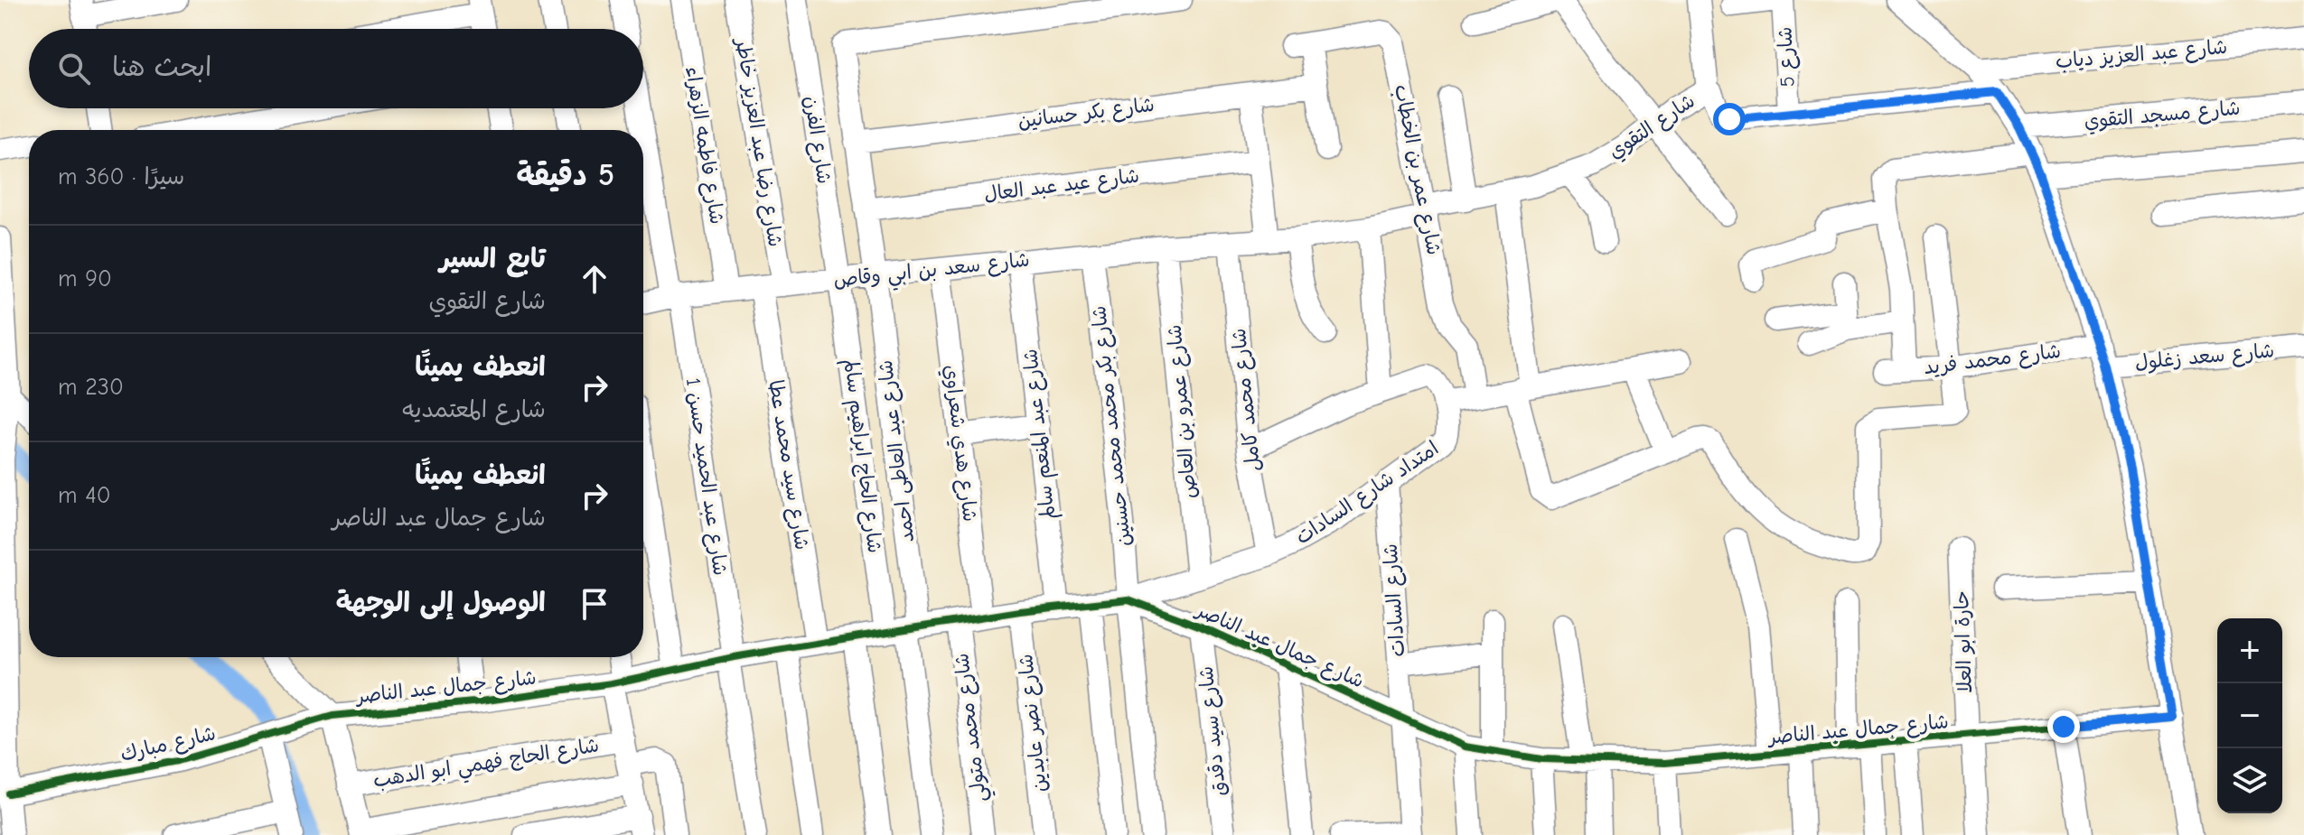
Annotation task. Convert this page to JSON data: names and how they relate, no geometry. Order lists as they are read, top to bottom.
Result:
{
  "streets": {
    "street": [
      "شارع عبد العزيز دياب",
      "شارع 5",
      "شارع بكر حسانين",
      "شارع مسجد التقوي",
      "شارع التقوي",
      "شارع الفرن",
      "شارع رضا عبد العزيز خاطر",
      "شارع فاطمه الزهراء",
      "شارع عمر بن الخطاب",
      "شارع عيد عبد العال",
      "شارع سعد بن ابي وقاص",
      "شارع سعد زغلول",
      "شارع محمد فريد",
      "شارع محمد كامل",
      "شارع عمرو بن العاص",
      "شارع بكر محمد محمد حسنين",
      "شارع عبد المنعم سالم",
      "شارع هدي شعراوي",
      "شارع عبد العاطى احمد",
      "شارع الحاج ابراهيم سالم",
      "شارع سيد محمد عطا",
      "شارع عبد الحميد حسن 1",
      "امتداد شارع السادات",
      "شارع السادات",
      "حارة ابو العلا",
      "شارع جمال عبد الناصر",
      "شارع نصر عابدين",
      "شارع محمد متولي",
      "شارع سيد دقدق",
      "شارع مبارك",
      "شارع الحاج فهمي ابو الدهب"
    ]
  },
  "crossings": [
    ["شارع 5", "شارع التقوي"],
    ["شارع بكر حسانين", "شارع عمر بن الخطاب"],
    ["شارع بكر حسانين", "شارع عبد العاطى احمد"],
    ["شارع التقوي", "شارع عمر بن الخطاب"],
    ["شارع التقوي", "شارع سعد بن ابي وقاص"],
    ["شارع التقوي", "شارع محمد كامل"],
    ["شارع الفرن", "شارع سعد بن ابي وقاص"],
    ["شارع الفرن", "شارع الحاج ابراهيم سالم"],
    ["شارع رضا عبد العزيز خاطر", "شارع سعد بن ابي وقاص"],
    ["شارع رضا عبد العزيز خاطر", "شارع سيد محمد عطا"],
    ["شارع فاطمه الزهراء", "شارع سعد بن ابي وقاص"],
    ["شارع عيد عبد العال", "شارع عبد العاطى احمد"],
    ["شارع سعد بن ابي وقاص", "شارع محمد كامل"],
    ["شارع سعد بن ابي وقاص", "شارع عمرو بن العاص"],
    ["شارع سعد بن ابي وقاص", "شارع بكر محمد محمد حسنين"],
    ["شارع سعد بن ابي وقاص", "شارع عبد المنعم سالم"],
    ["شارع سعد بن ابي وقاص", "شارع هدي شعراوي"],
    ["شارع سعد بن ابي وقاص", "شارع عبد العاطى احمد"],
    ["شارع سعد بن ابي وقاص", "شارع الحاج ابراهيم سالم"],
    ["شارع سعد بن ابي وقاص", "شارع سيد محمد عطا"],
    ["شارع سعد بن ابي وقاص", "شارع عبد الحميد حسن 1"],
    ["شارع سعد زغلول", "شارع محمد فريد"],
    ["شارع محمد كامل", "امتداد شارع السادات"],
    ["شارع عمرو بن العاص", "امتداد شارع السادات"],
    ["شارع بكر محمد محمد حسنين", "امتداد شارع السادات"],
    ["شارع بكر محمد محمد حسنين", "شارع جمال عبد الناصر"],
    ["شارع عبد المنعم سالم", "شارع جمال عبد الناصر"],
    ["شارع هدي شعراوي", "شارع جمال عبد الناصر"],
    ["شارع عبد العاطى احمد", "شارع الحاج ابراهيم سالم"],
    ["شارع عبد العاطى احمد", "شارع جمال عبد الناصر"],
    ["شارع الحاج ابراهيم سالم", "شارع جمال عبد الناصر"],
    ["شارع سيد محمد عطا", "شارع جمال عبد الناصر"],
    ["شارع عبد الحميد حسن 1", "شارع جمال عبد الناصر"],
    ["امتداد شارع السادات", "شارع السادات"],
    ["امتداد شارع السادات", "شارع جمال عبد الناصر"],
    ["شارع السادات", "شارع جمال عبد الناصر"],
    ["حارة ابو العلا", "شارع جمال عبد الناصر"],
    ["شارع جمال عبد الناصر", "شارع نصر عابدين"],
    ["شارع جمال عبد الناصر", "شارع محمد متولي"],
    ["شارع جمال عبد الناصر", "شارع سيد دقدق"],
    ["شارع جمال عبد الناصر", "شارع مبارك"]
  ],
  "page": {
    "search": "ابحث هنا",
    "heading": ["5 دقيقة", "سيرًا · 360 m"],
    "list": [
      ["تابع السير", "شارع التقوي", "90 m"],
      ["انعطف يمينًا", "شارع المعتمديه", "230 m"],
      ["انعطف يمينًا", "شارع جمال عبد الناصر", "40 m"],
      "الوصول إلى الوجهة"
    ],
    "map_buttons": ["+", "−"]
  }
}
